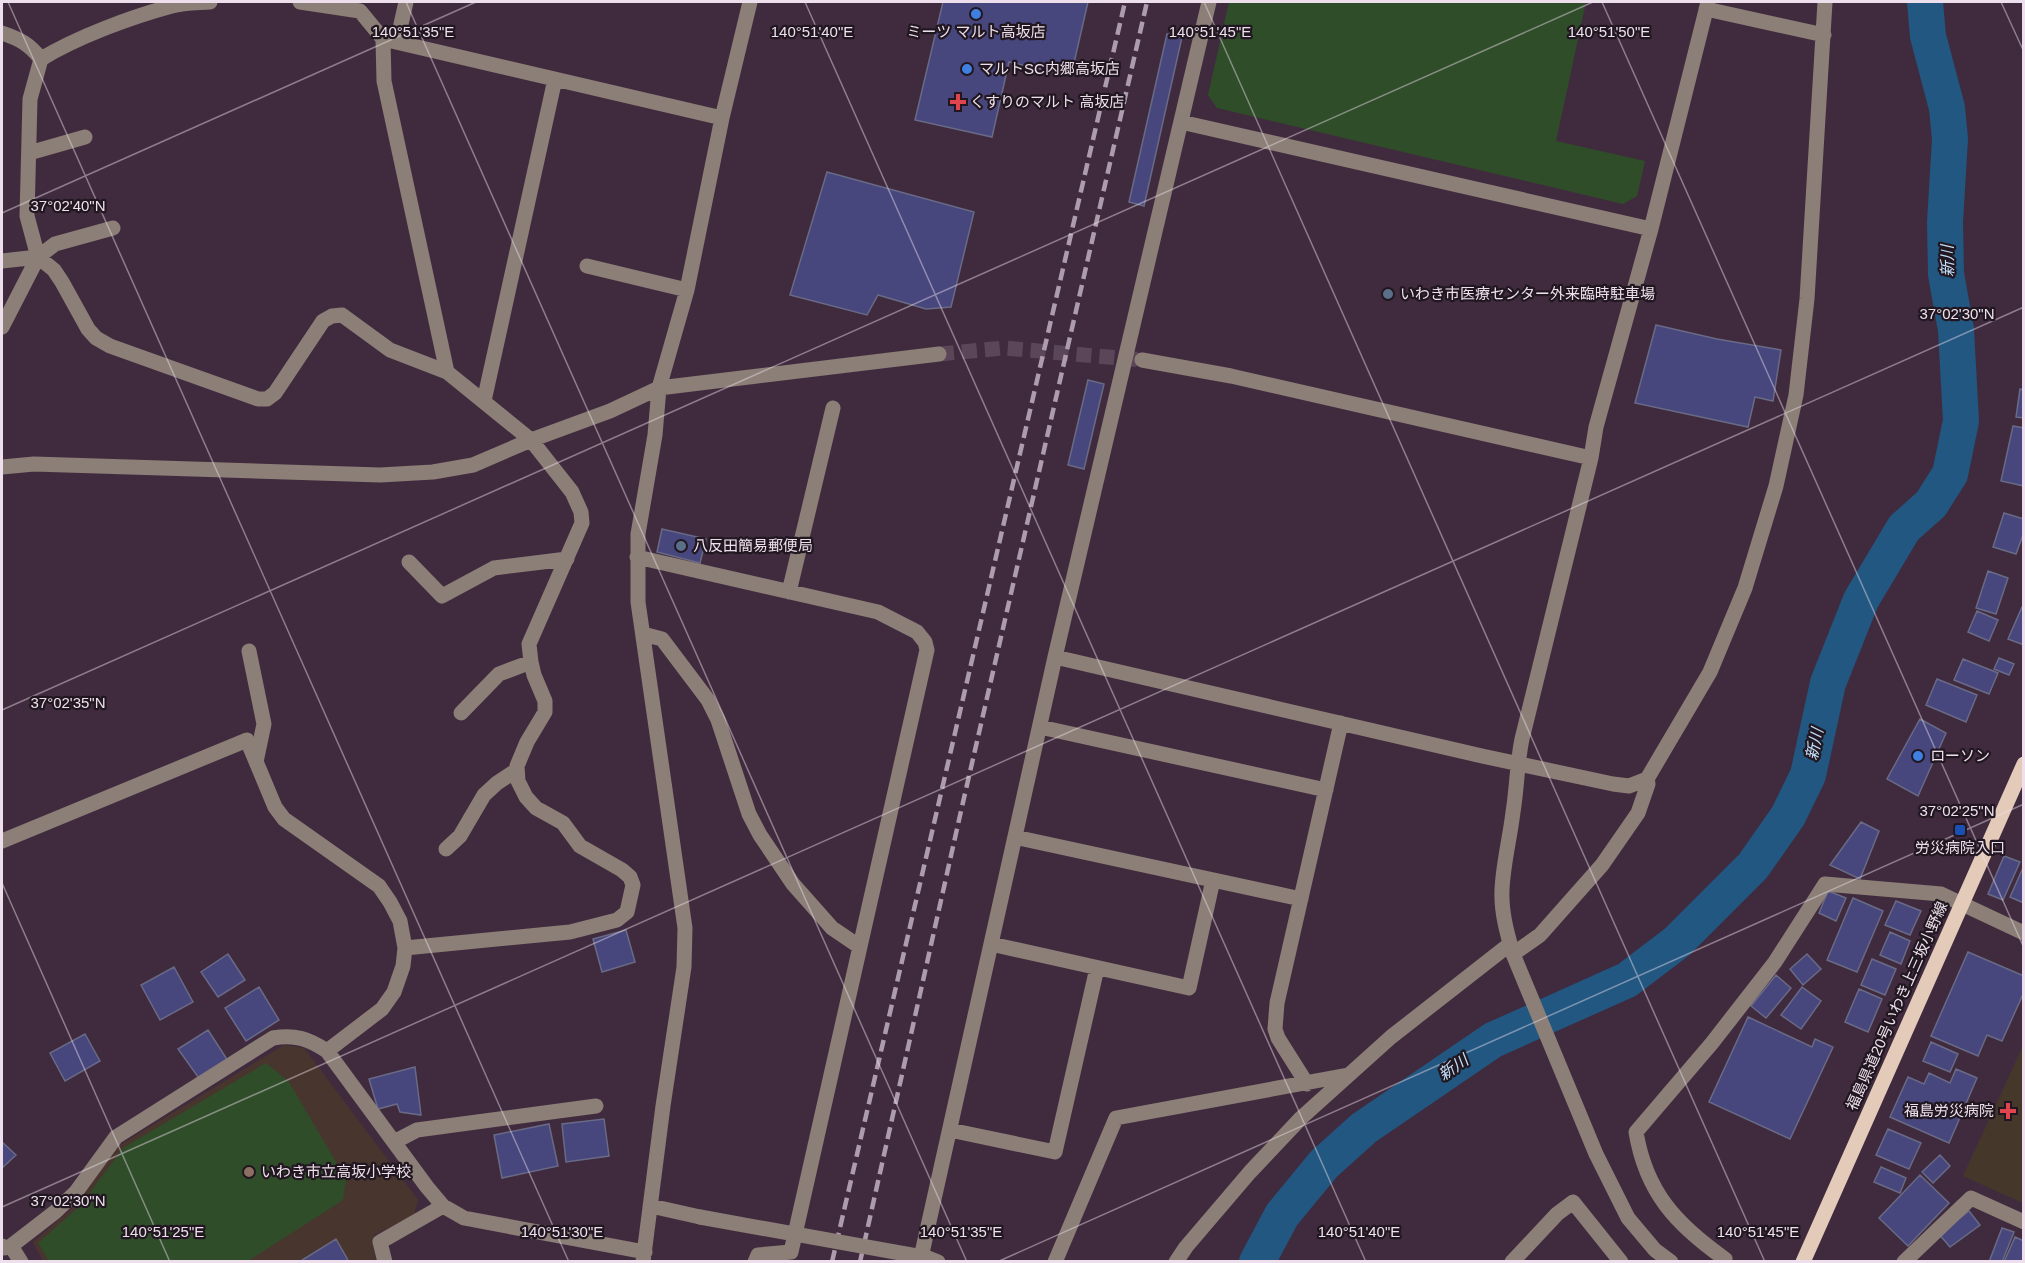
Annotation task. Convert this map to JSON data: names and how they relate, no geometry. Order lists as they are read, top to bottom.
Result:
{
  "streets": {
    "main road": ["福島県道20号いわき上三坂小野線"]
  },
  "water": ["新川"],
  "places": {
    "other": [
      "ミーツ マルト高坂店",
      "マルトSC内郷高坂店",
      "いわき市医療センター外来臨時駐車場",
      "八反田簡易郵便局",
      "ローソン",
      "いわき市立高坂小学校"
    ],
    "health": ["くすりのマルト 高坂店", "福島労災病院"],
    "transit": ["労災病院入口"]
  },
  "coordinates": [
    "140°51'35\"E",
    "140°51'40\"E",
    "140°51'50\"E",
    "140°51'45\"E",
    "37°02'40\"N",
    "37°02'30\"N",
    "37°02'35\"N",
    "37°02'25\"N",
    "140°51'25\"E",
    "140°51'30\"E"
  ]
}
